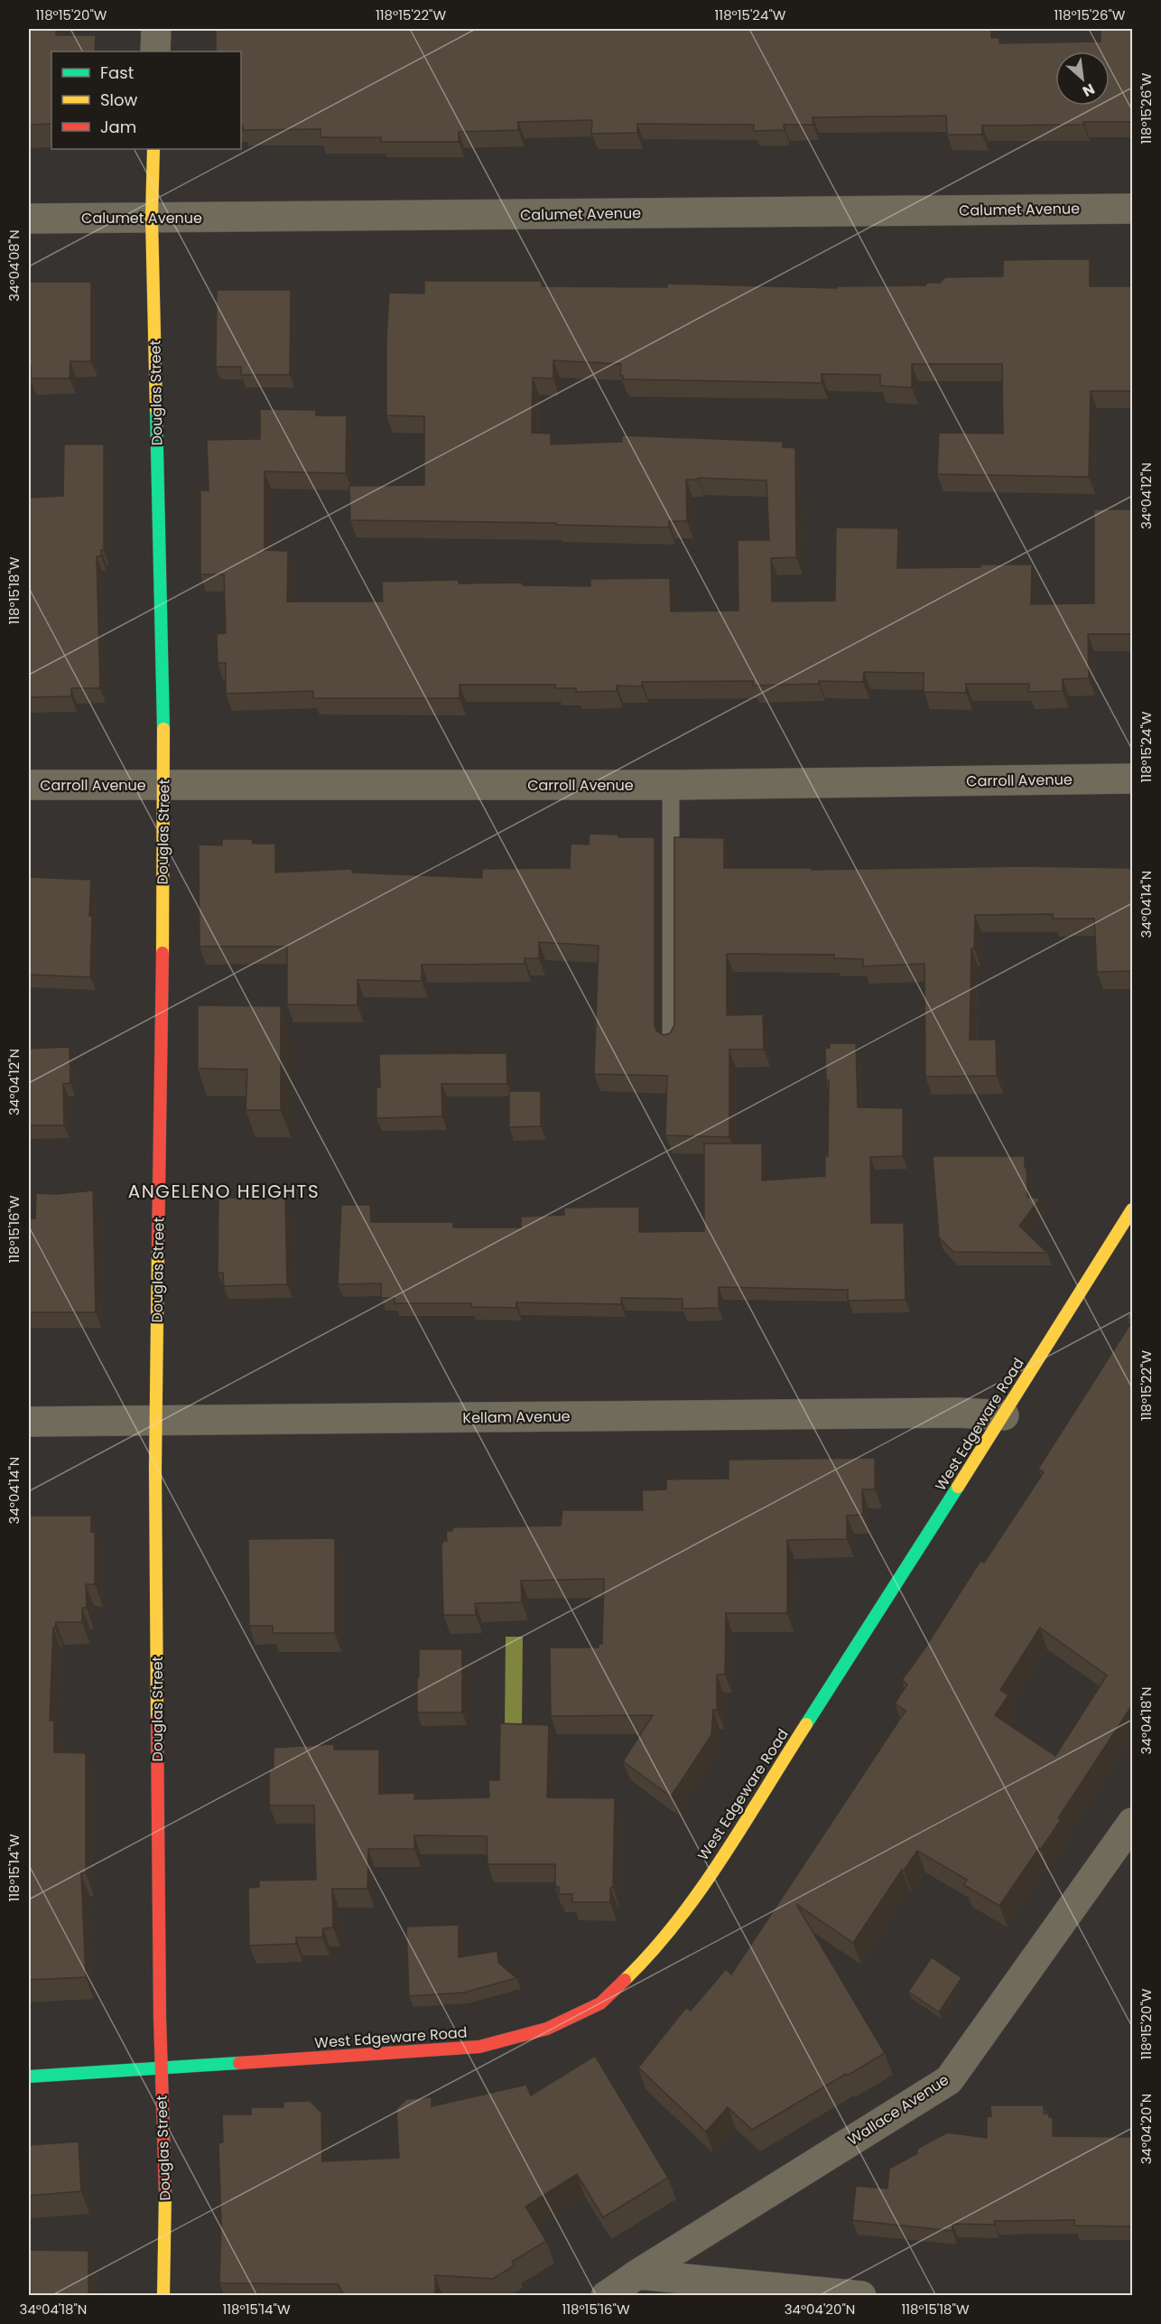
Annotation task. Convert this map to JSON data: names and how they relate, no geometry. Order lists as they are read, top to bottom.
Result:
{
  "streets": {
    "street": [
      "Calumet Avenue",
      "Douglas Street",
      "Carroll Avenue",
      "Kellam Avenue",
      "West Edgeware Road",
      "Wallace Avenue"
    ]
  },
  "crossings": [
    ["Calumet Avenue", "Douglas Street"],
    ["Douglas Street", "Carroll Avenue"],
    ["Douglas Street", "Kellam Avenue"],
    ["Douglas Street", "West Edgeware Road"],
    ["Kellam Avenue", "West Edgeware Road"]
  ],
  "districts": ["ANGELENO HEIGHTS"],
  "legend": ["Fast", "Slow", "Jam"],
  "north": "bottom right",
  "coordinates": [
    "118°15'20\"W",
    "118°15'22\"W",
    "118°15'24\"W",
    "118°15'26\"W",
    "34°04'08\"N",
    "34°04'12\"N",
    "118°15'18\"W",
    "34°04'14\"N",
    "118°15'16\"W",
    "34°04'18\"N",
    "118°15'14\"W",
    "34°04'20\"N"
  ]
}
